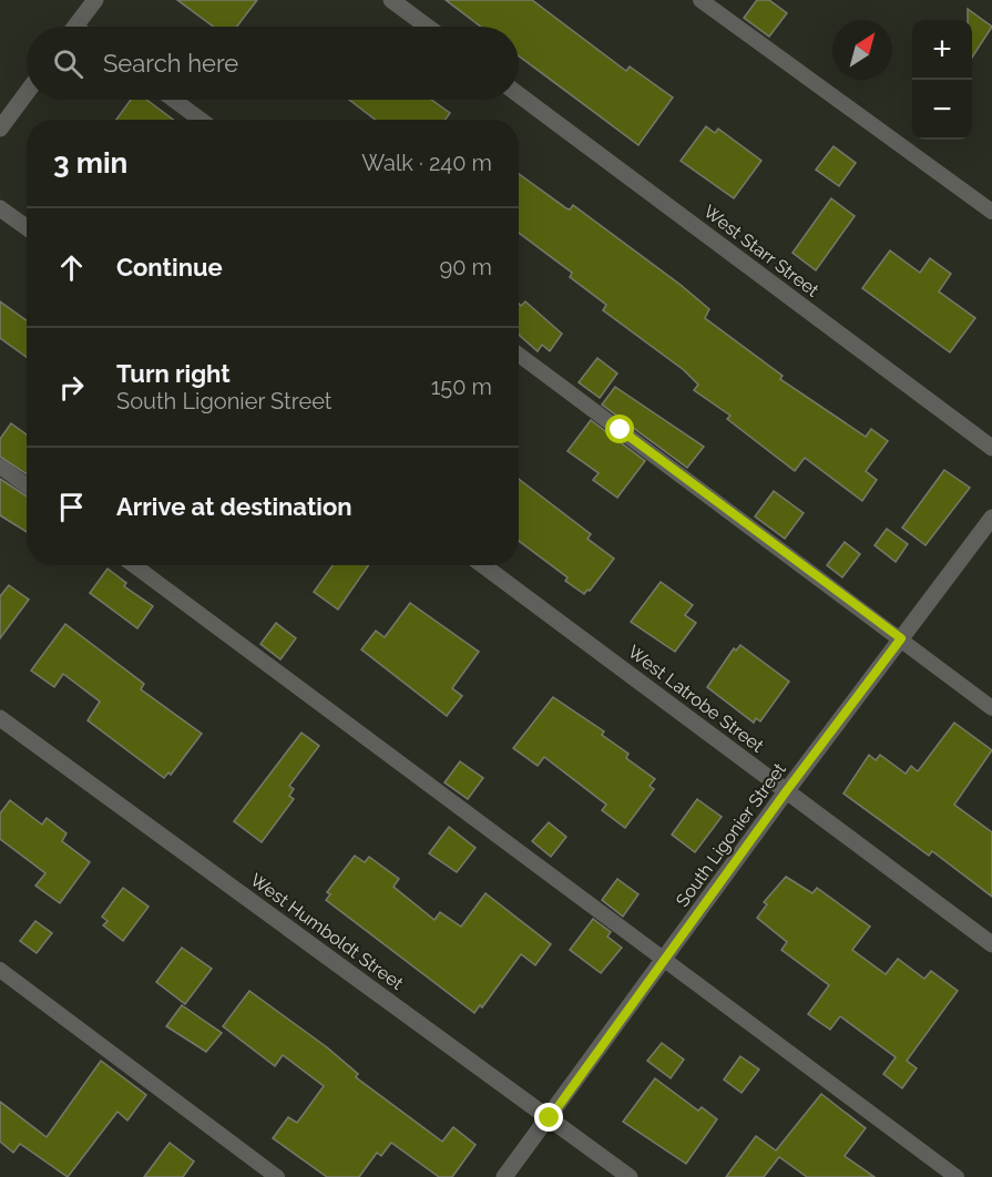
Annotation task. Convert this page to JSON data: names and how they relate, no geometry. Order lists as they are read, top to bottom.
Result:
{
  "streets": {
    "street": [
      "West Starr Street",
      "West Latrobe Street",
      "South Ligonier Street",
      "West Humboldt Street"
    ]
  },
  "crossings": [
    ["West Latrobe Street", "South Ligonier Street"],
    ["South Ligonier Street", "West Humboldt Street"]
  ],
  "north": "top right",
  "page": {
    "map_buttons": ["+", "−"],
    "search": "Search here",
    "heading": ["3 min", "Walk · 240 m"],
    "list": [
      ["Continue", "90 m"],
      ["Turn right", "South Ligonier Street", "150 m"],
      "Arrive at destination"
    ]
  }
}
